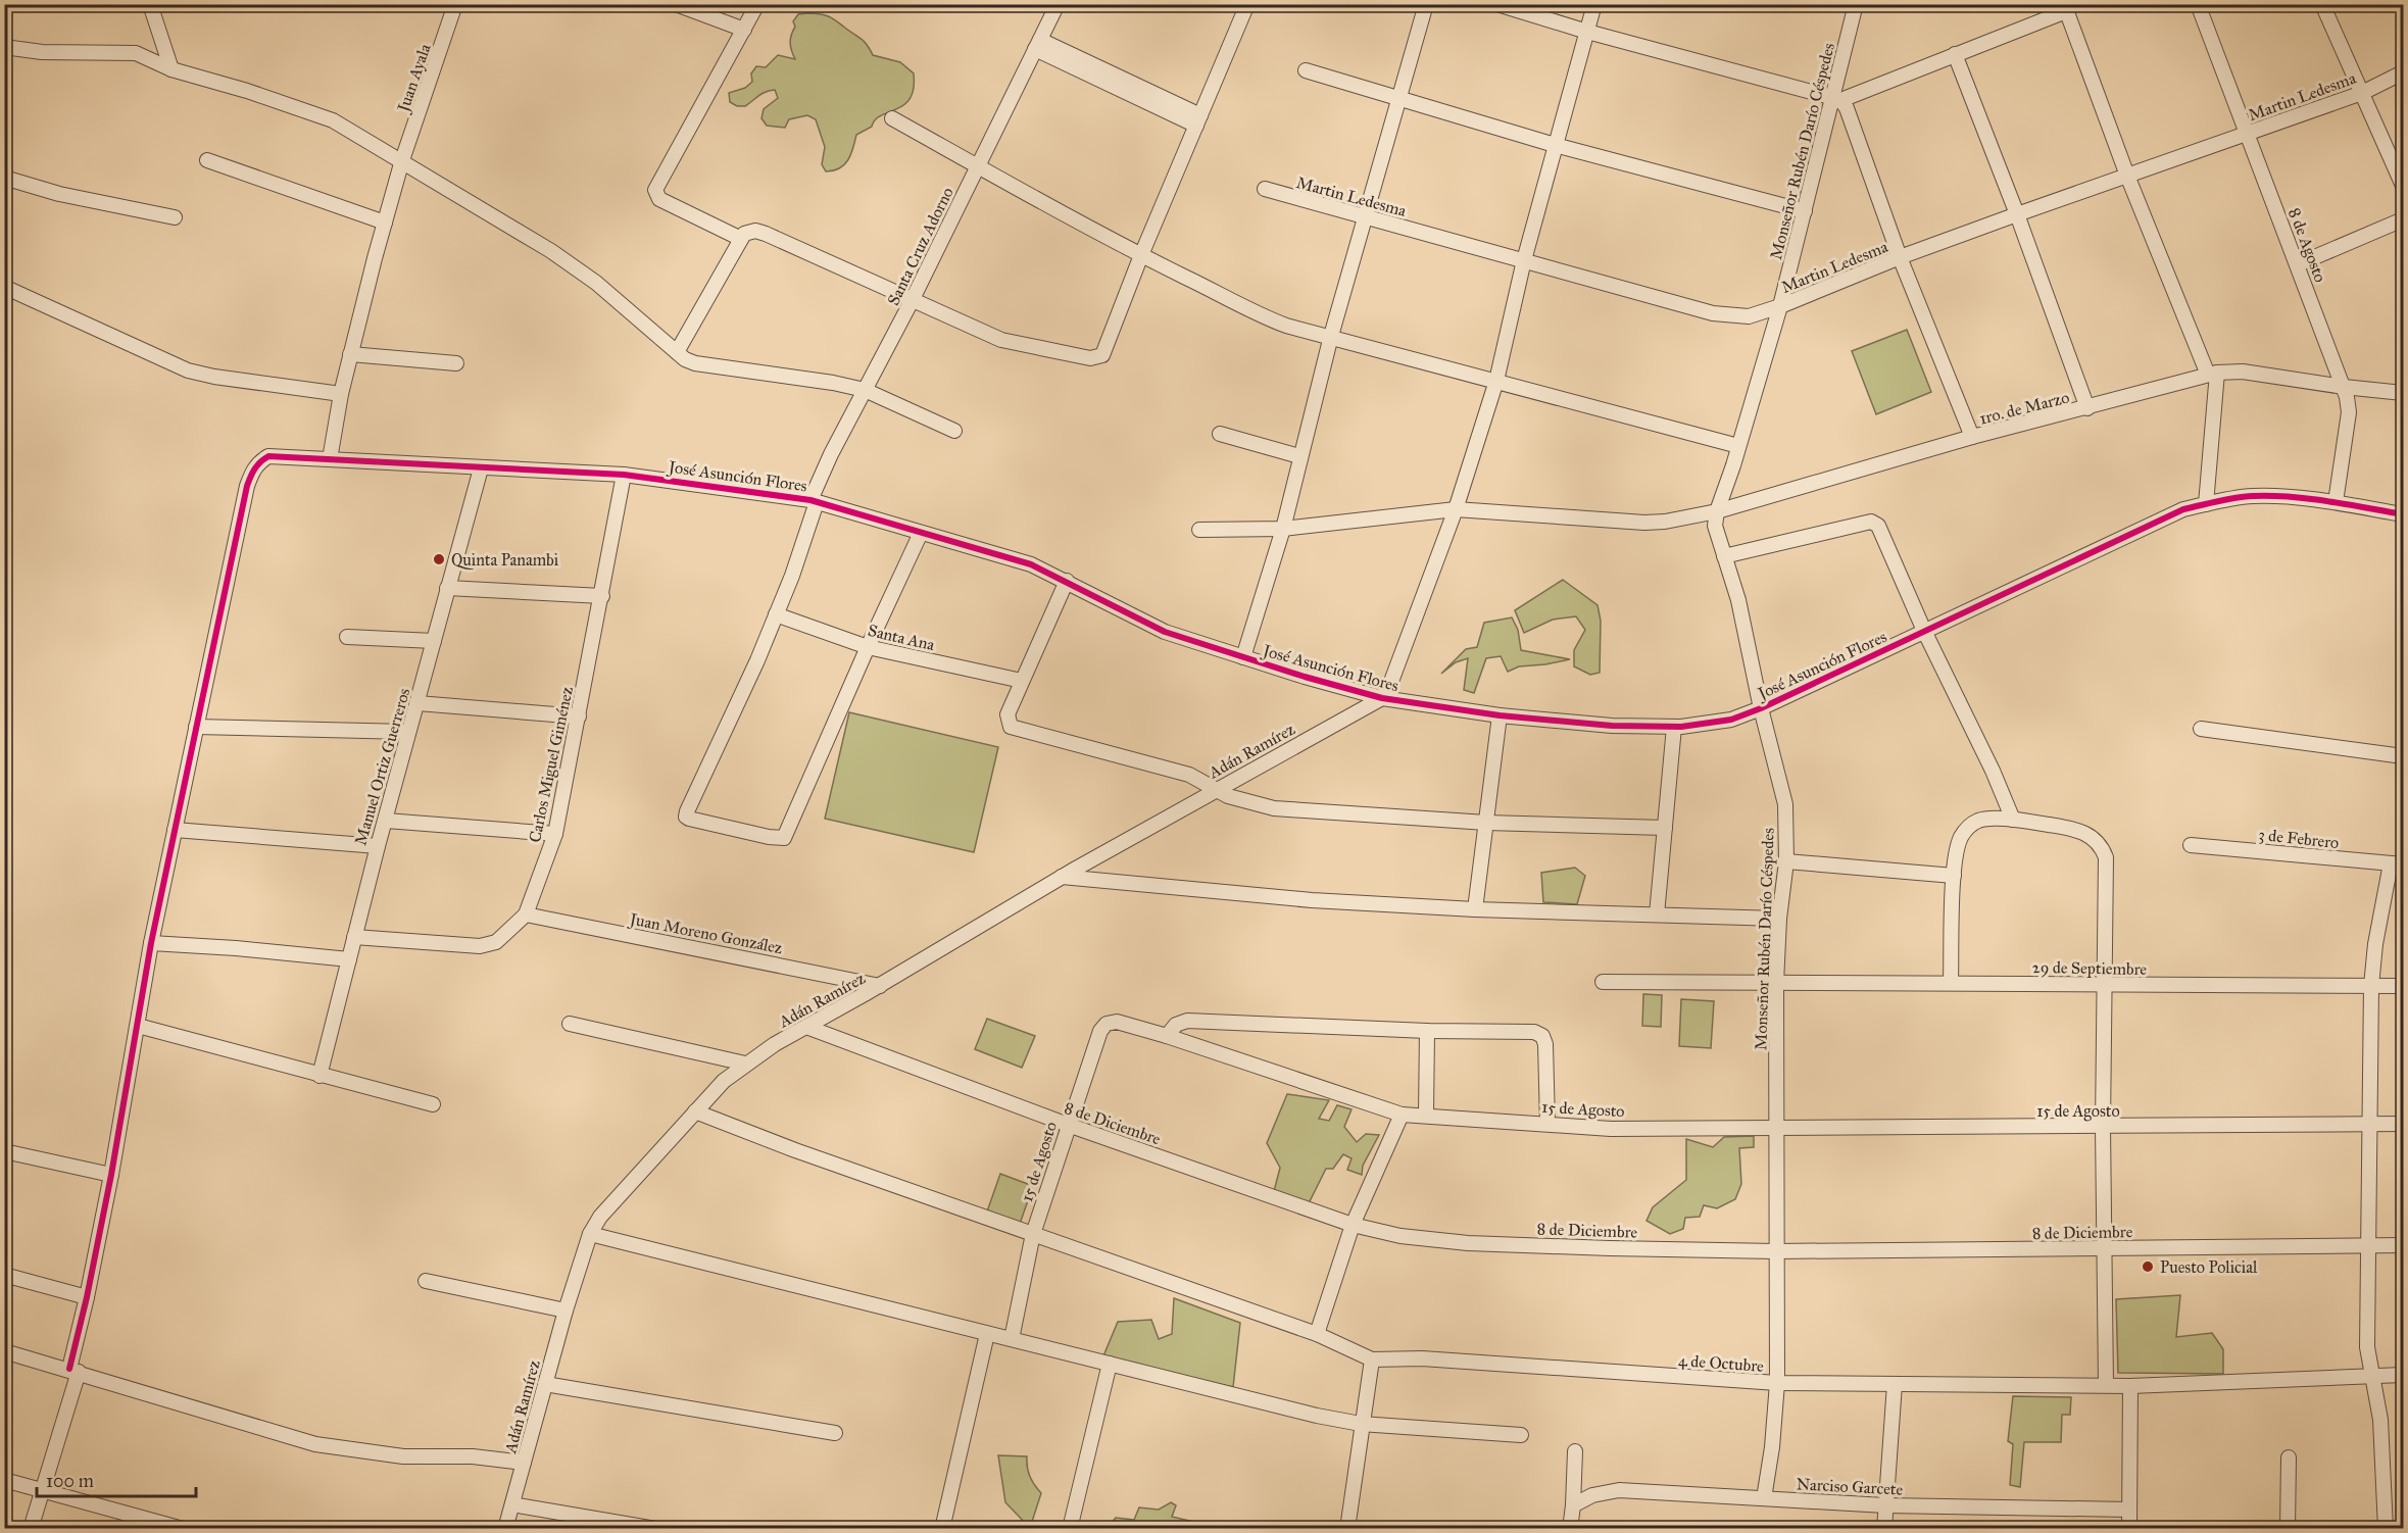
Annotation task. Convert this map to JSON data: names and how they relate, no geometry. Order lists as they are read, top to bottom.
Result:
{
  "streets": {
    "street": [
      "Juan Ayala",
      "Martin Ledesma",
      "Monseñor Rubén Darío Céspedes",
      "8 de Agosto",
      "Santa Cruz Adorno",
      "1ro. de Marzo",
      "José Asunción Flores",
      "Santa Ana",
      "Adán Ramírez",
      "Carlos Miguel Giménez",
      "Manuel Ortiz Guerreros",
      "3 de Febrero",
      "Juan Moreno González",
      "29 de Septiembre",
      "15 de Agosto",
      "8 de Diciembre",
      "4 de Octubre",
      "Narciso Garcete"
    ]
  },
  "crossings": [
    ["Juan Ayala", "José Asunción Flores"],
    ["Martin Ledesma", "Monseñor Rubén Darío Céspedes"],
    ["Martin Ledesma", "8 de Agosto"],
    ["Monseñor Rubén Darío Céspedes", "1ro. de Marzo"],
    ["Monseñor Rubén Darío Céspedes", "José Asunción Flores"],
    ["Monseñor Rubén Darío Céspedes", "29 de Septiembre"],
    ["Monseñor Rubén Darío Céspedes", "15 de Agosto"],
    ["Monseñor Rubén Darío Céspedes", "8 de Diciembre"],
    ["Monseñor Rubén Darío Céspedes", "4 de Octubre"],
    ["Monseñor Rubén Darío Céspedes", "Narciso Garcete"],
    ["8 de Agosto", "1ro. de Marzo"],
    ["8 de Agosto", "José Asunción Flores"],
    ["Santa Cruz Adorno", "José Asunción Flores"],
    ["Santa Cruz Adorno", "Santa Ana"],
    ["José Asunción Flores", "Adán Ramírez"],
    ["José Asunción Flores", "Carlos Miguel Giménez"],
    ["José Asunción Flores", "Manuel Ortiz Guerreros"],
    ["Adán Ramírez", "Juan Moreno González"],
    ["Adán Ramírez", "8 de Diciembre"],
    ["Adán Ramírez", "4 de Octubre"],
    ["Carlos Miguel Giménez", "Manuel Ortiz Guerreros"],
    ["Carlos Miguel Giménez", "Juan Moreno González"],
    ["15 de Agosto", "8 de Diciembre"],
    ["15 de Agosto", "4 de Octubre"]
  ],
  "places": ["Quinta Panambi", "Puesto Policial"],
  "scale_bar": "100 m"
}
